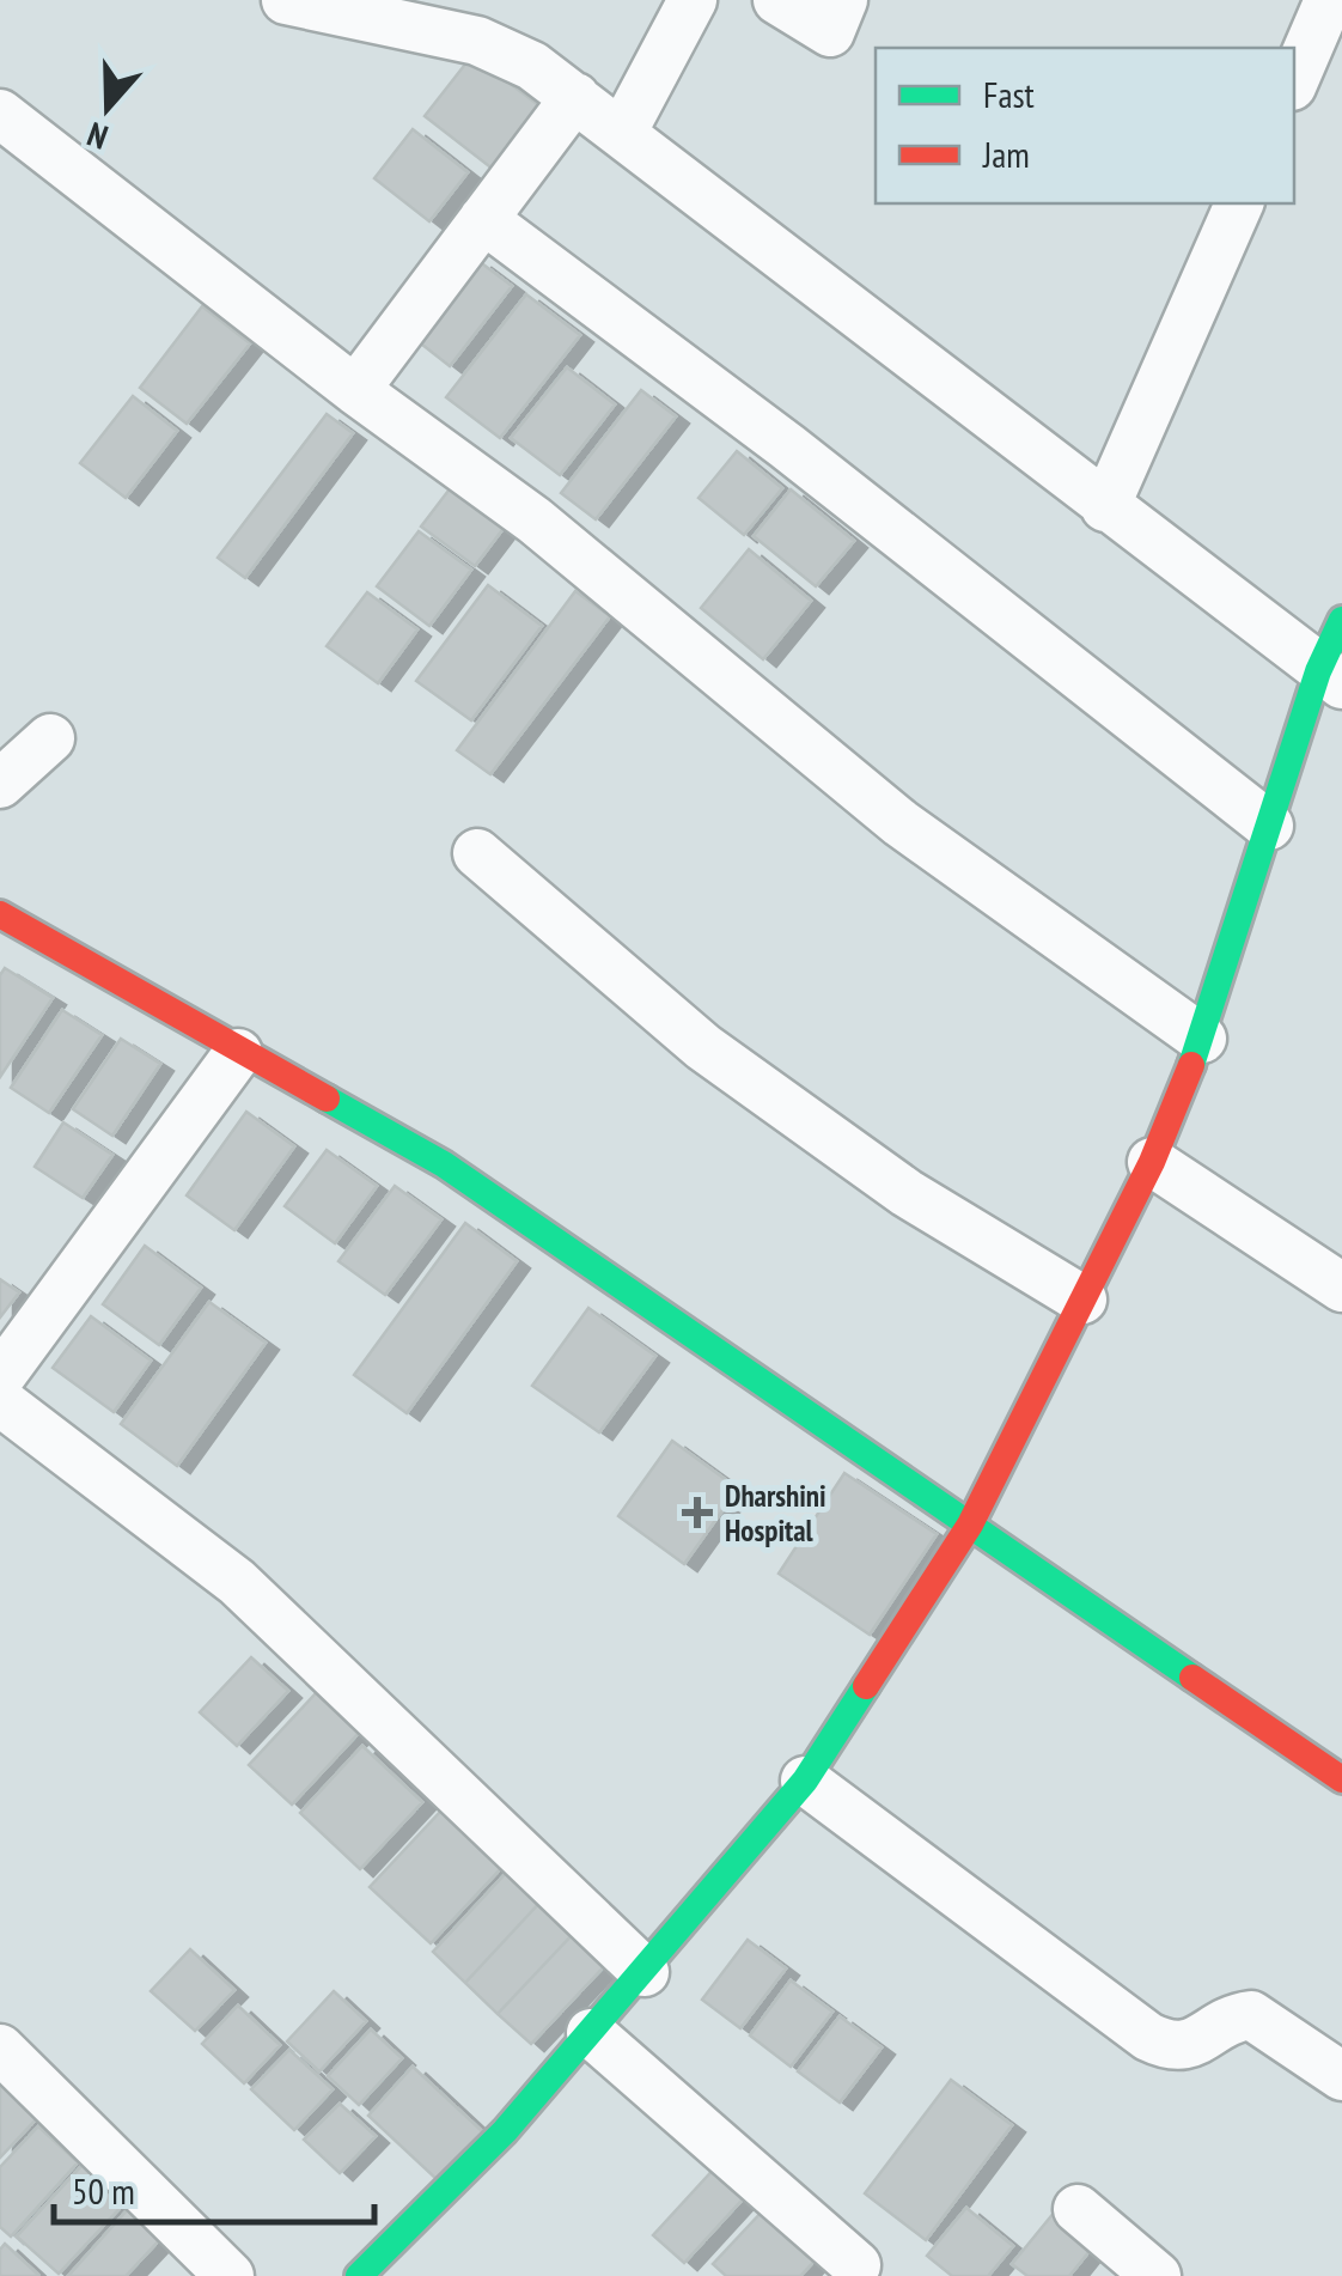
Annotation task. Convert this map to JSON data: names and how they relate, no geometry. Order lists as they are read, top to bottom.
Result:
{
  "places": {
    "health": ["Dharshini Hospital"]
  },
  "legend": ["Fast", "Jam"],
  "scale_bar": "50 m",
  "north": "bottom"
}
